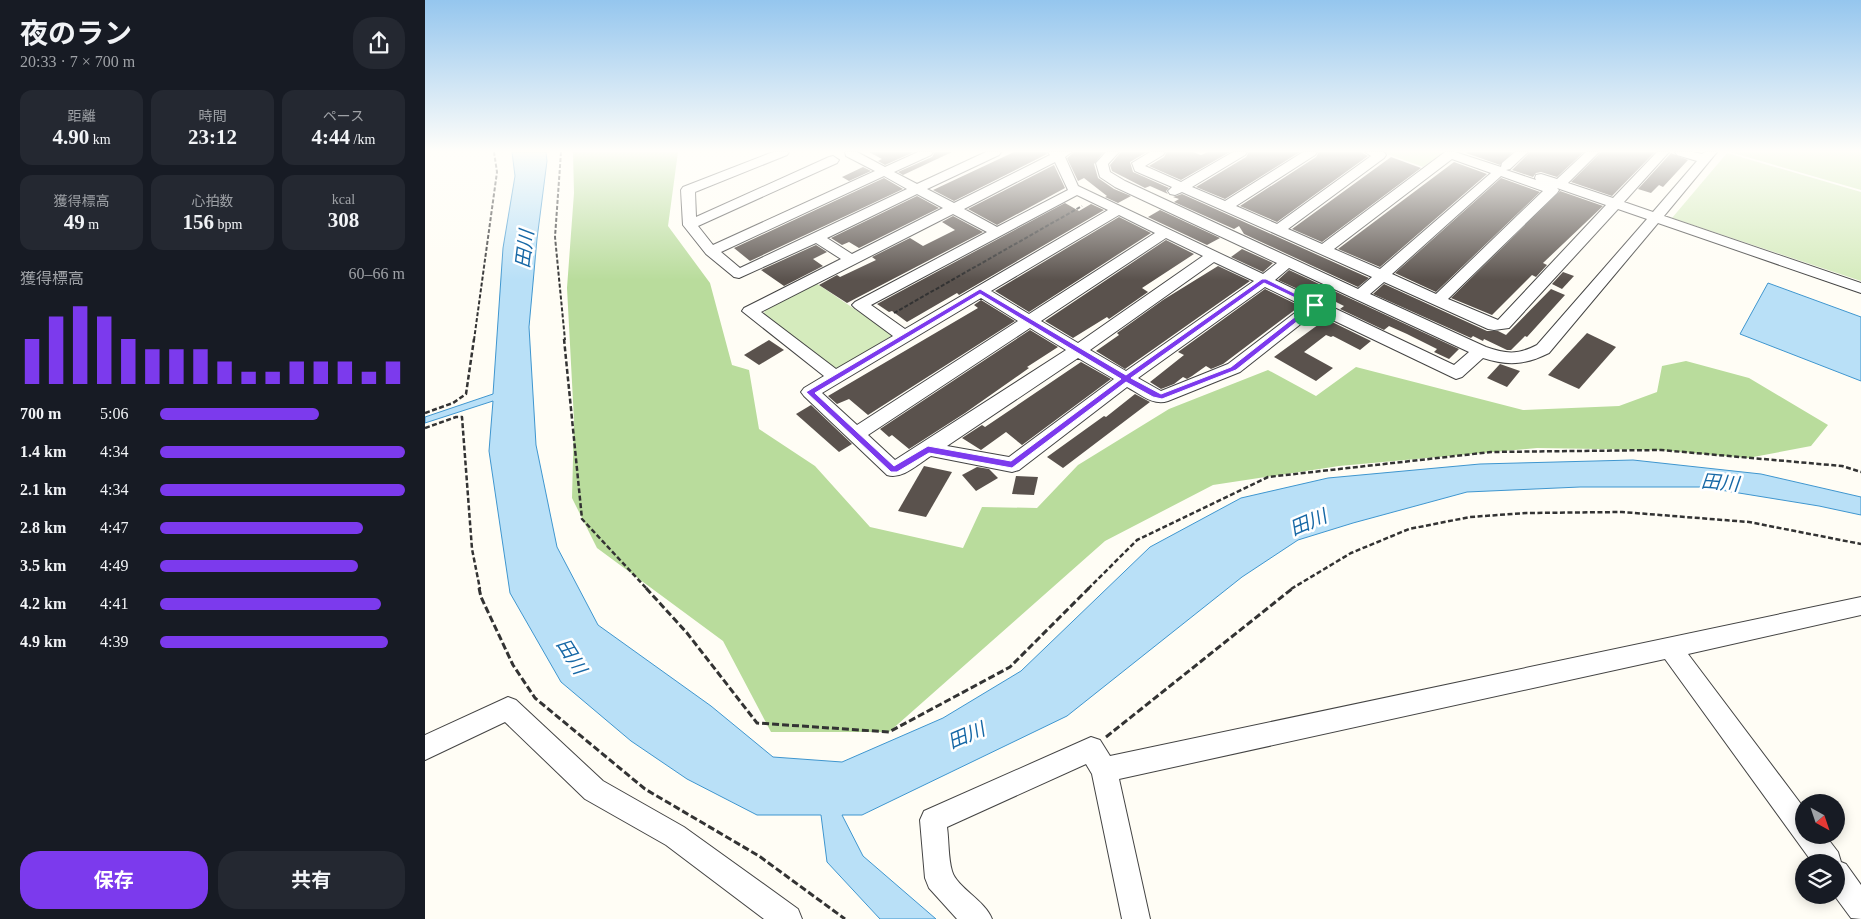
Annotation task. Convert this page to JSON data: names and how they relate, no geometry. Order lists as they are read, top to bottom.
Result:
{
  "water": ["田川"],
  "north": "bottom right",
  "page": {
    "heading": ["夜のラン", "20:33 · 7 × 700 m"],
    "stats": [
      ["距離", "4.90 km"],
      ["時間", "23:12"],
      ["ペース", "4:44 /km"],
      ["獲得標高", "49 m"],
      ["心拍数", "156 bpm"],
      ["kcal", "308"]
    ],
    "chart": ["獲得標高", "60–66 m"],
    "list": [
      {
        "name": "700 m",
        "note": "5:06"
      },
      {
        "name": "1.4 km",
        "note": "4:34"
      },
      {
        "name": "2.1 km",
        "note": "4:34"
      },
      {
        "name": "2.8 km",
        "note": "4:47"
      },
      {
        "name": "3.5 km",
        "note": "4:49"
      },
      {
        "name": "4.2 km",
        "note": "4:41"
      },
      {
        "name": "4.9 km",
        "note": "4:39"
      }
    ],
    "buttons": ["保存", "共有"]
  }
}
